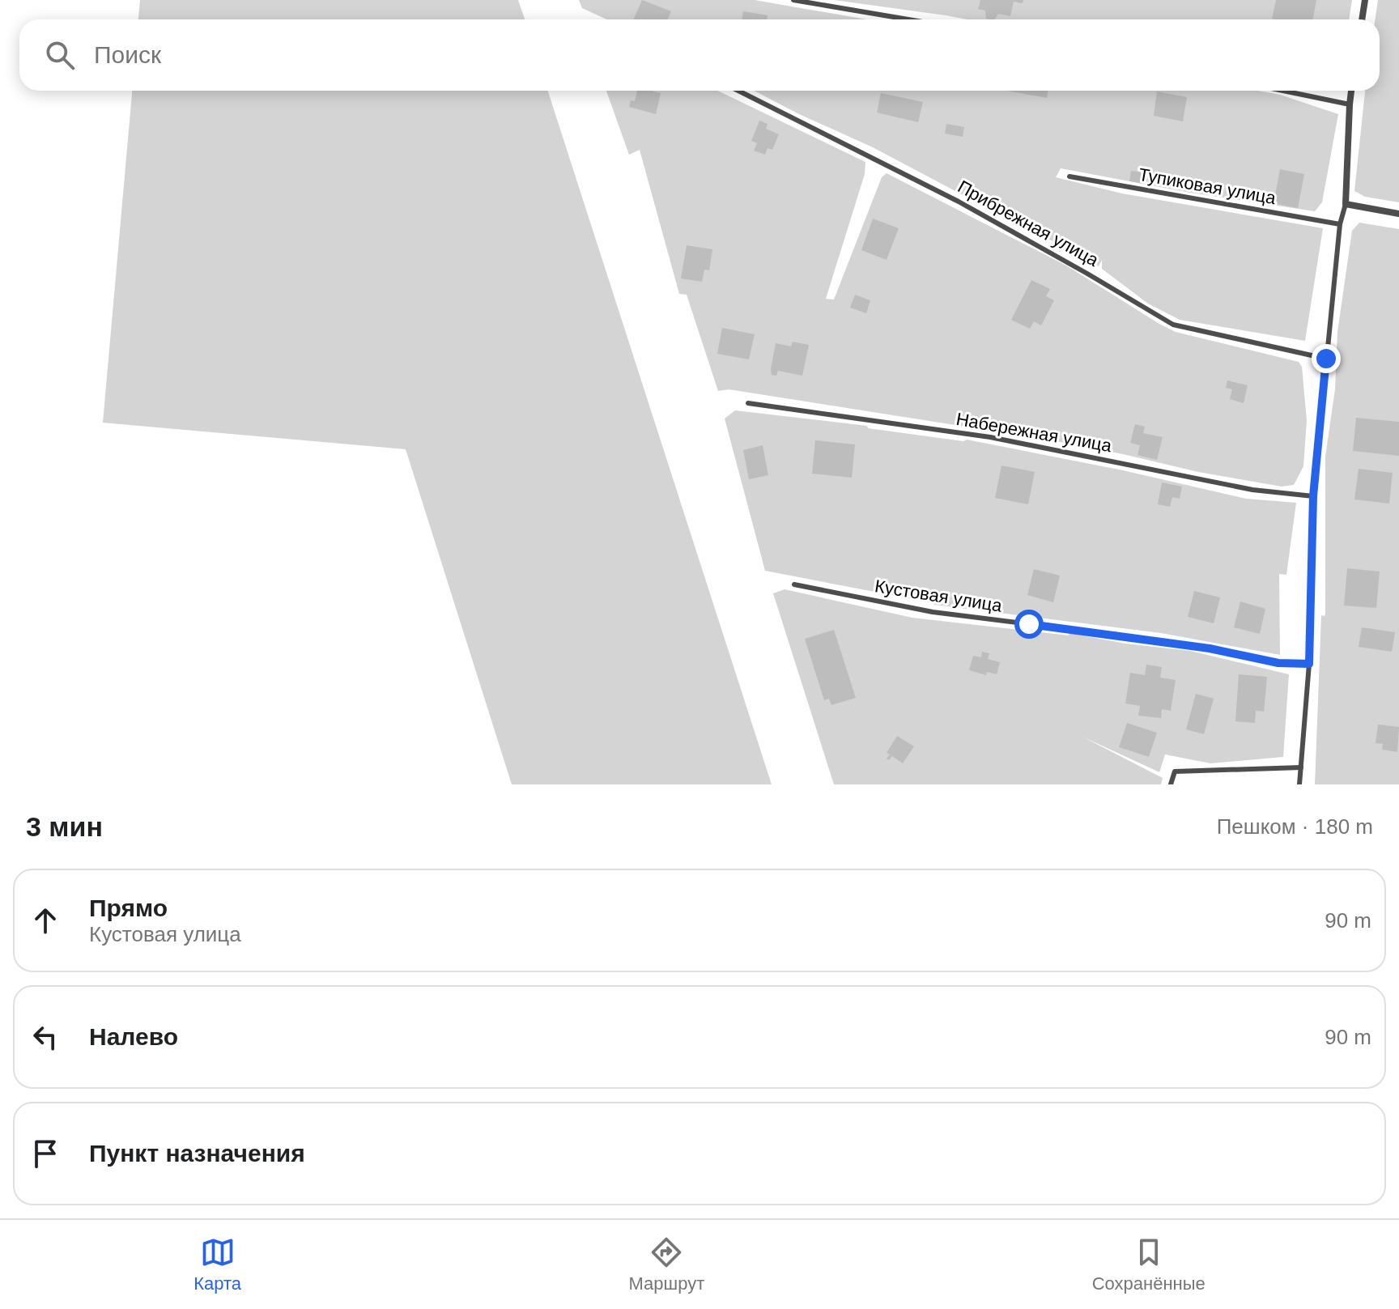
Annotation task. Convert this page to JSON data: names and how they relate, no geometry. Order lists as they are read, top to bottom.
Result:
{
  "streets": {
    "lane": [
      "Тупиковая улица",
      "Прибрежная улица",
      "Набережная улица",
      "Кустовая улица"
    ]
  },
  "page": {
    "search": "Поиск",
    "heading": ["3 мин", "Пешком · 180 m"],
    "list": [
      ["Прямо", "Кустовая улица", "90 m"],
      ["Налево", "90 m"],
      "Пункт назначения"
    ],
    "nav": ["Карта", "Маршрут", "Сохранённые"]
  }
}
